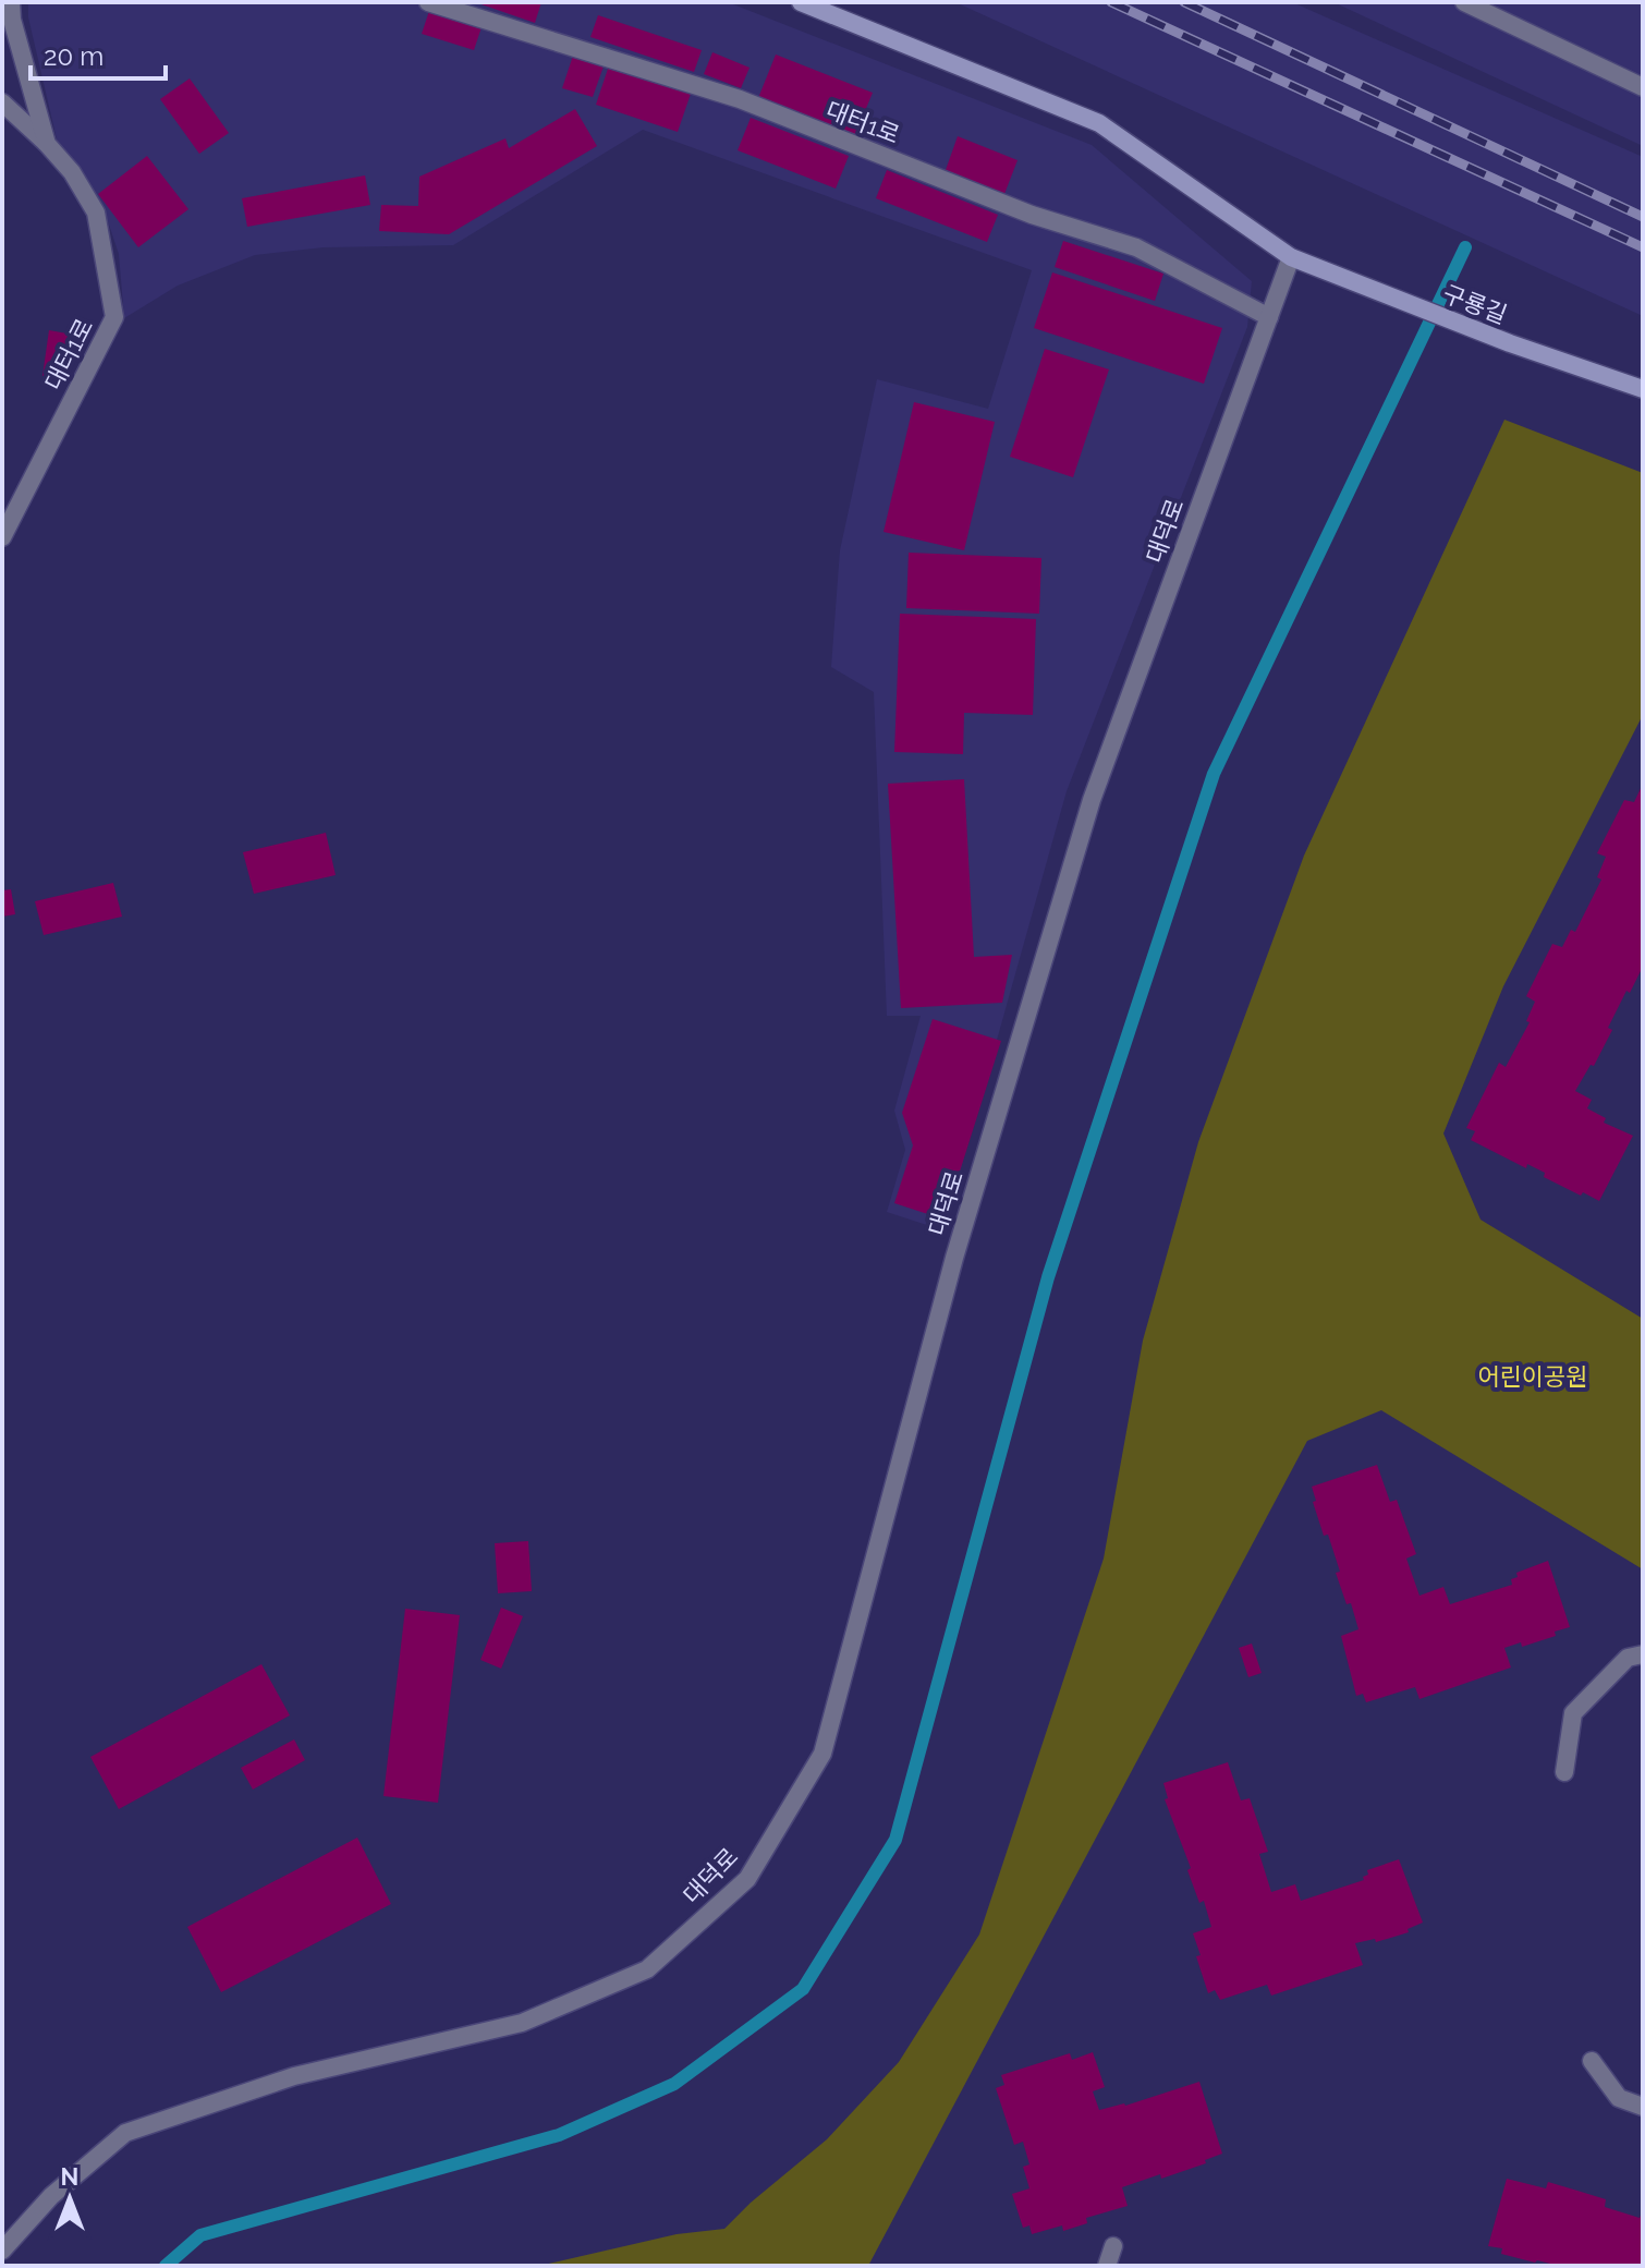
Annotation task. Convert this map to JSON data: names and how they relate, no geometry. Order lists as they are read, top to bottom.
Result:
{
  "streets": {
    "street": ["대터1로", "구룡길", "대덕로"]
  },
  "crossings": [
    ["대터1로", "대덕로"],
    ["구룡길", "대덕로"]
  ],
  "parks": ["어린이공원"],
  "scale_bar": "20 m",
  "north": "top"
}
